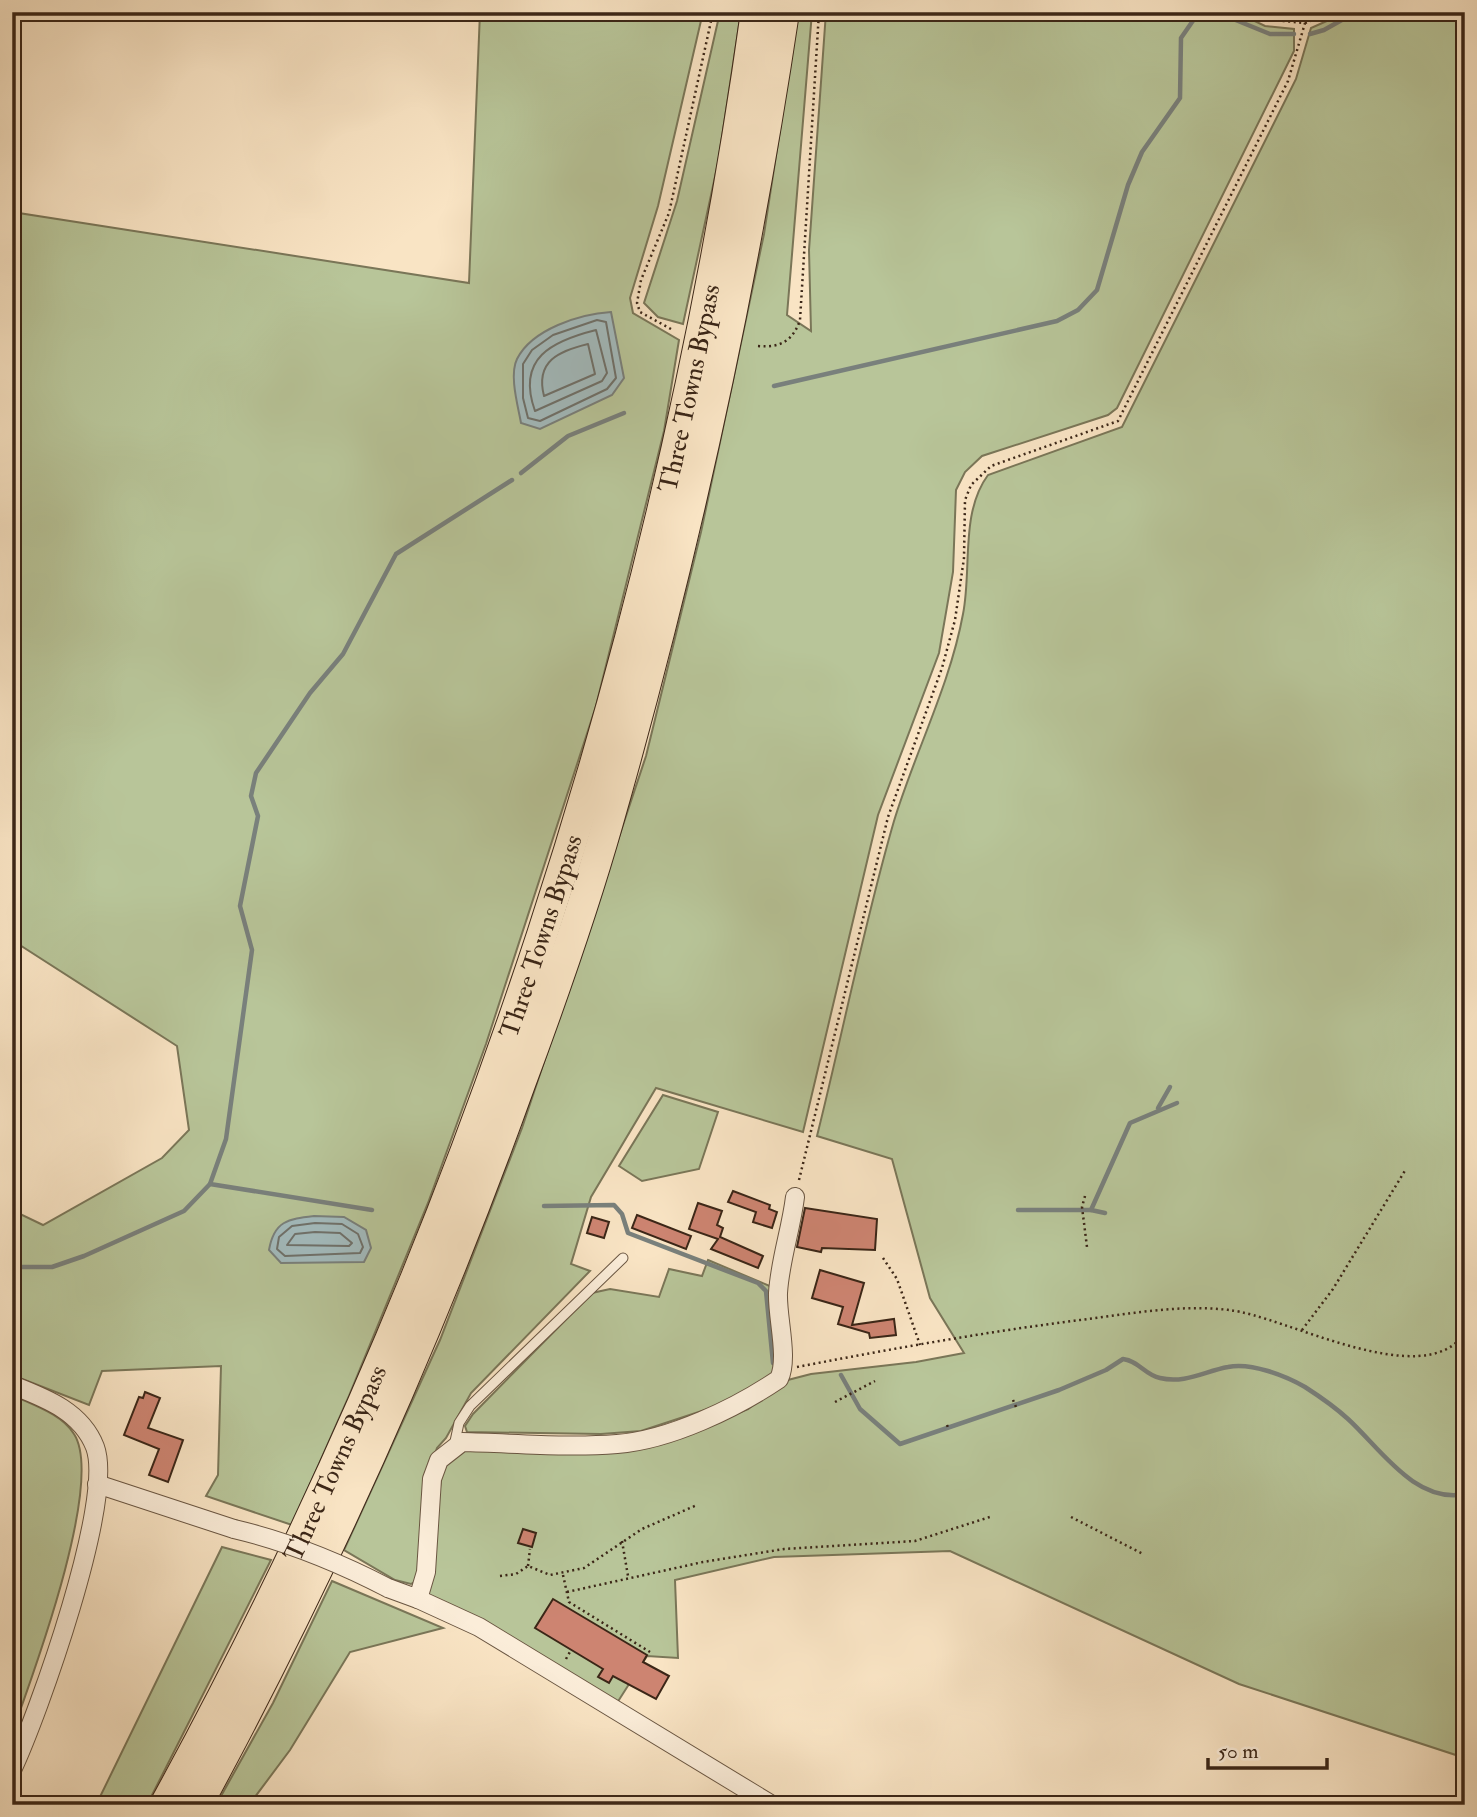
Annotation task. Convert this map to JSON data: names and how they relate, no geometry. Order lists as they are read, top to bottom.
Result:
{
  "streets": {
    "highway": ["Three Towns Bypass"]
  },
  "scale_bar": "50 m"
}
